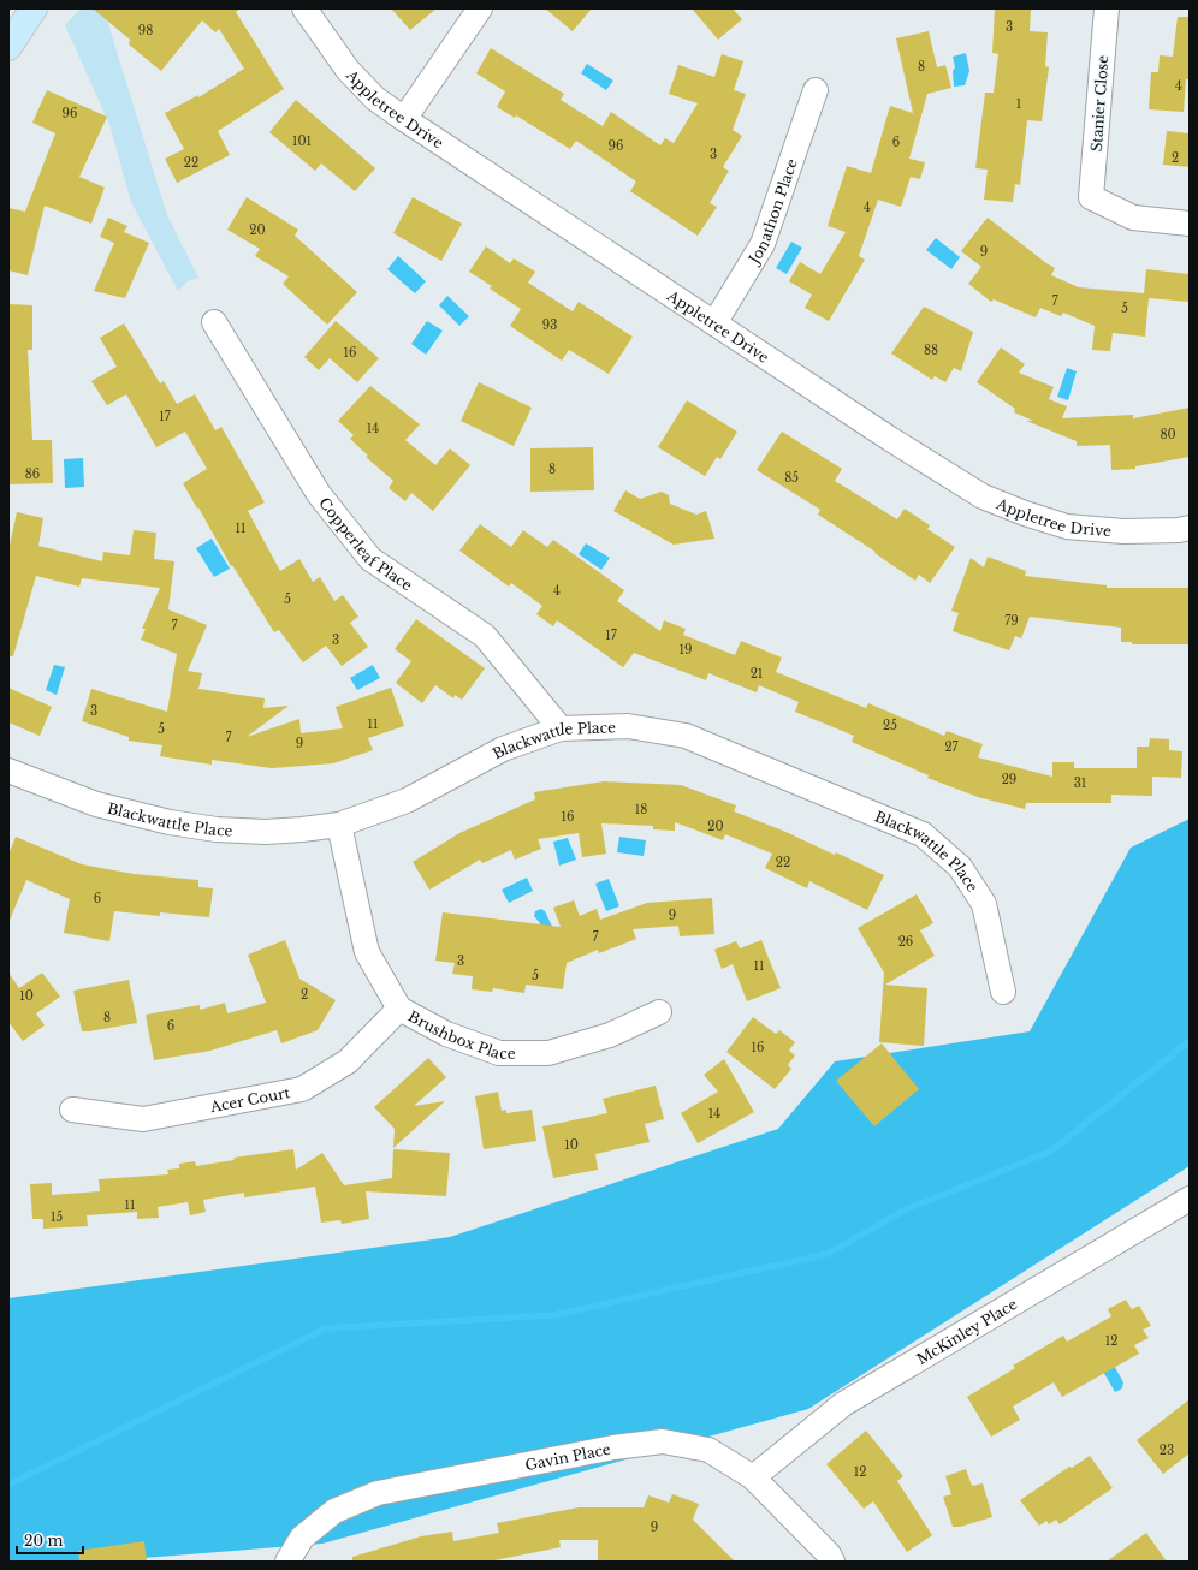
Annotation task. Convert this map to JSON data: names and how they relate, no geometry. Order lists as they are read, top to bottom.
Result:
{
  "streets": {
    "street": [
      "Stanier Close",
      "Appletree Drive",
      "Jonathon Place",
      "Copperleaf Place",
      "Blackwattle Place",
      "Brushbox Place",
      "Acer Court",
      "McKinley Place",
      "Gavin Place"
    ]
  },
  "crossings": [
    ["Appletree Drive", "Jonathon Place"],
    ["Copperleaf Place", "Blackwattle Place"],
    ["Blackwattle Place", "Brushbox Place"],
    ["Brushbox Place", "Acer Court"],
    ["McKinley Place", "Gavin Place"]
  ],
  "house_numbers": [
    "3",
    "98",
    "8",
    "4",
    "1",
    "96",
    "101",
    "6",
    "96",
    "3",
    "2",
    "22",
    "4",
    "20",
    "9",
    "7",
    "5",
    "93",
    "88",
    "16",
    "17",
    "14",
    "80",
    "8",
    "86",
    "85",
    "11",
    "4",
    "5",
    "79",
    "7",
    "17",
    "3",
    "19",
    "21",
    "3",
    "11",
    "25",
    "5",
    "7",
    "9",
    "27",
    "29",
    "31",
    "18",
    "16",
    "20",
    "22",
    "6",
    "9",
    "7",
    "26",
    "3",
    "11",
    "5",
    "2",
    "10",
    "8",
    "6",
    "16",
    "14",
    "10",
    "11",
    "15",
    "12",
    "23",
    "12",
    "9"
  ],
  "scale_bar": "20 m"
}
